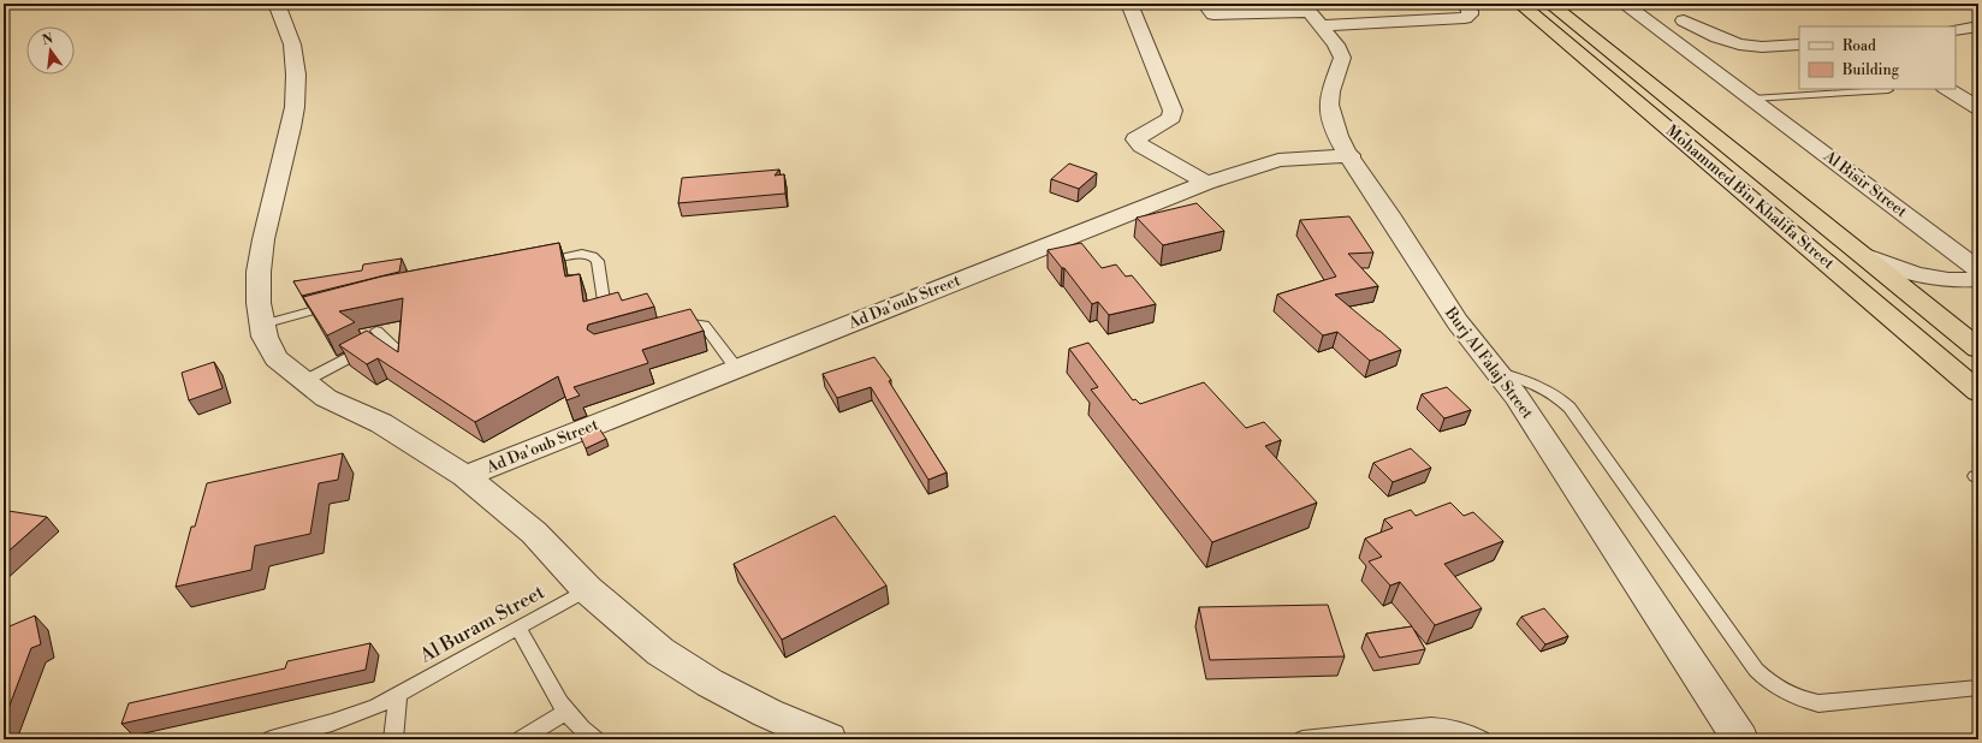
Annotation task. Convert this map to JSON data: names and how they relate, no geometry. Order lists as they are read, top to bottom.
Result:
{
  "streets": {
    "highway": ["Mohammed Bin Khalifa Street"],
    "street": ["Al Bisir Street", "Ad Da'oub Street", "Burj Al Falaj Street"],
    "lane": ["Al Buram Street"]
  },
  "crossings": [
    ["Ad Da'oub Street", "Burj Al Falaj Street"]
  ],
  "legend": ["Road", "Building"],
  "north": "top"
}
